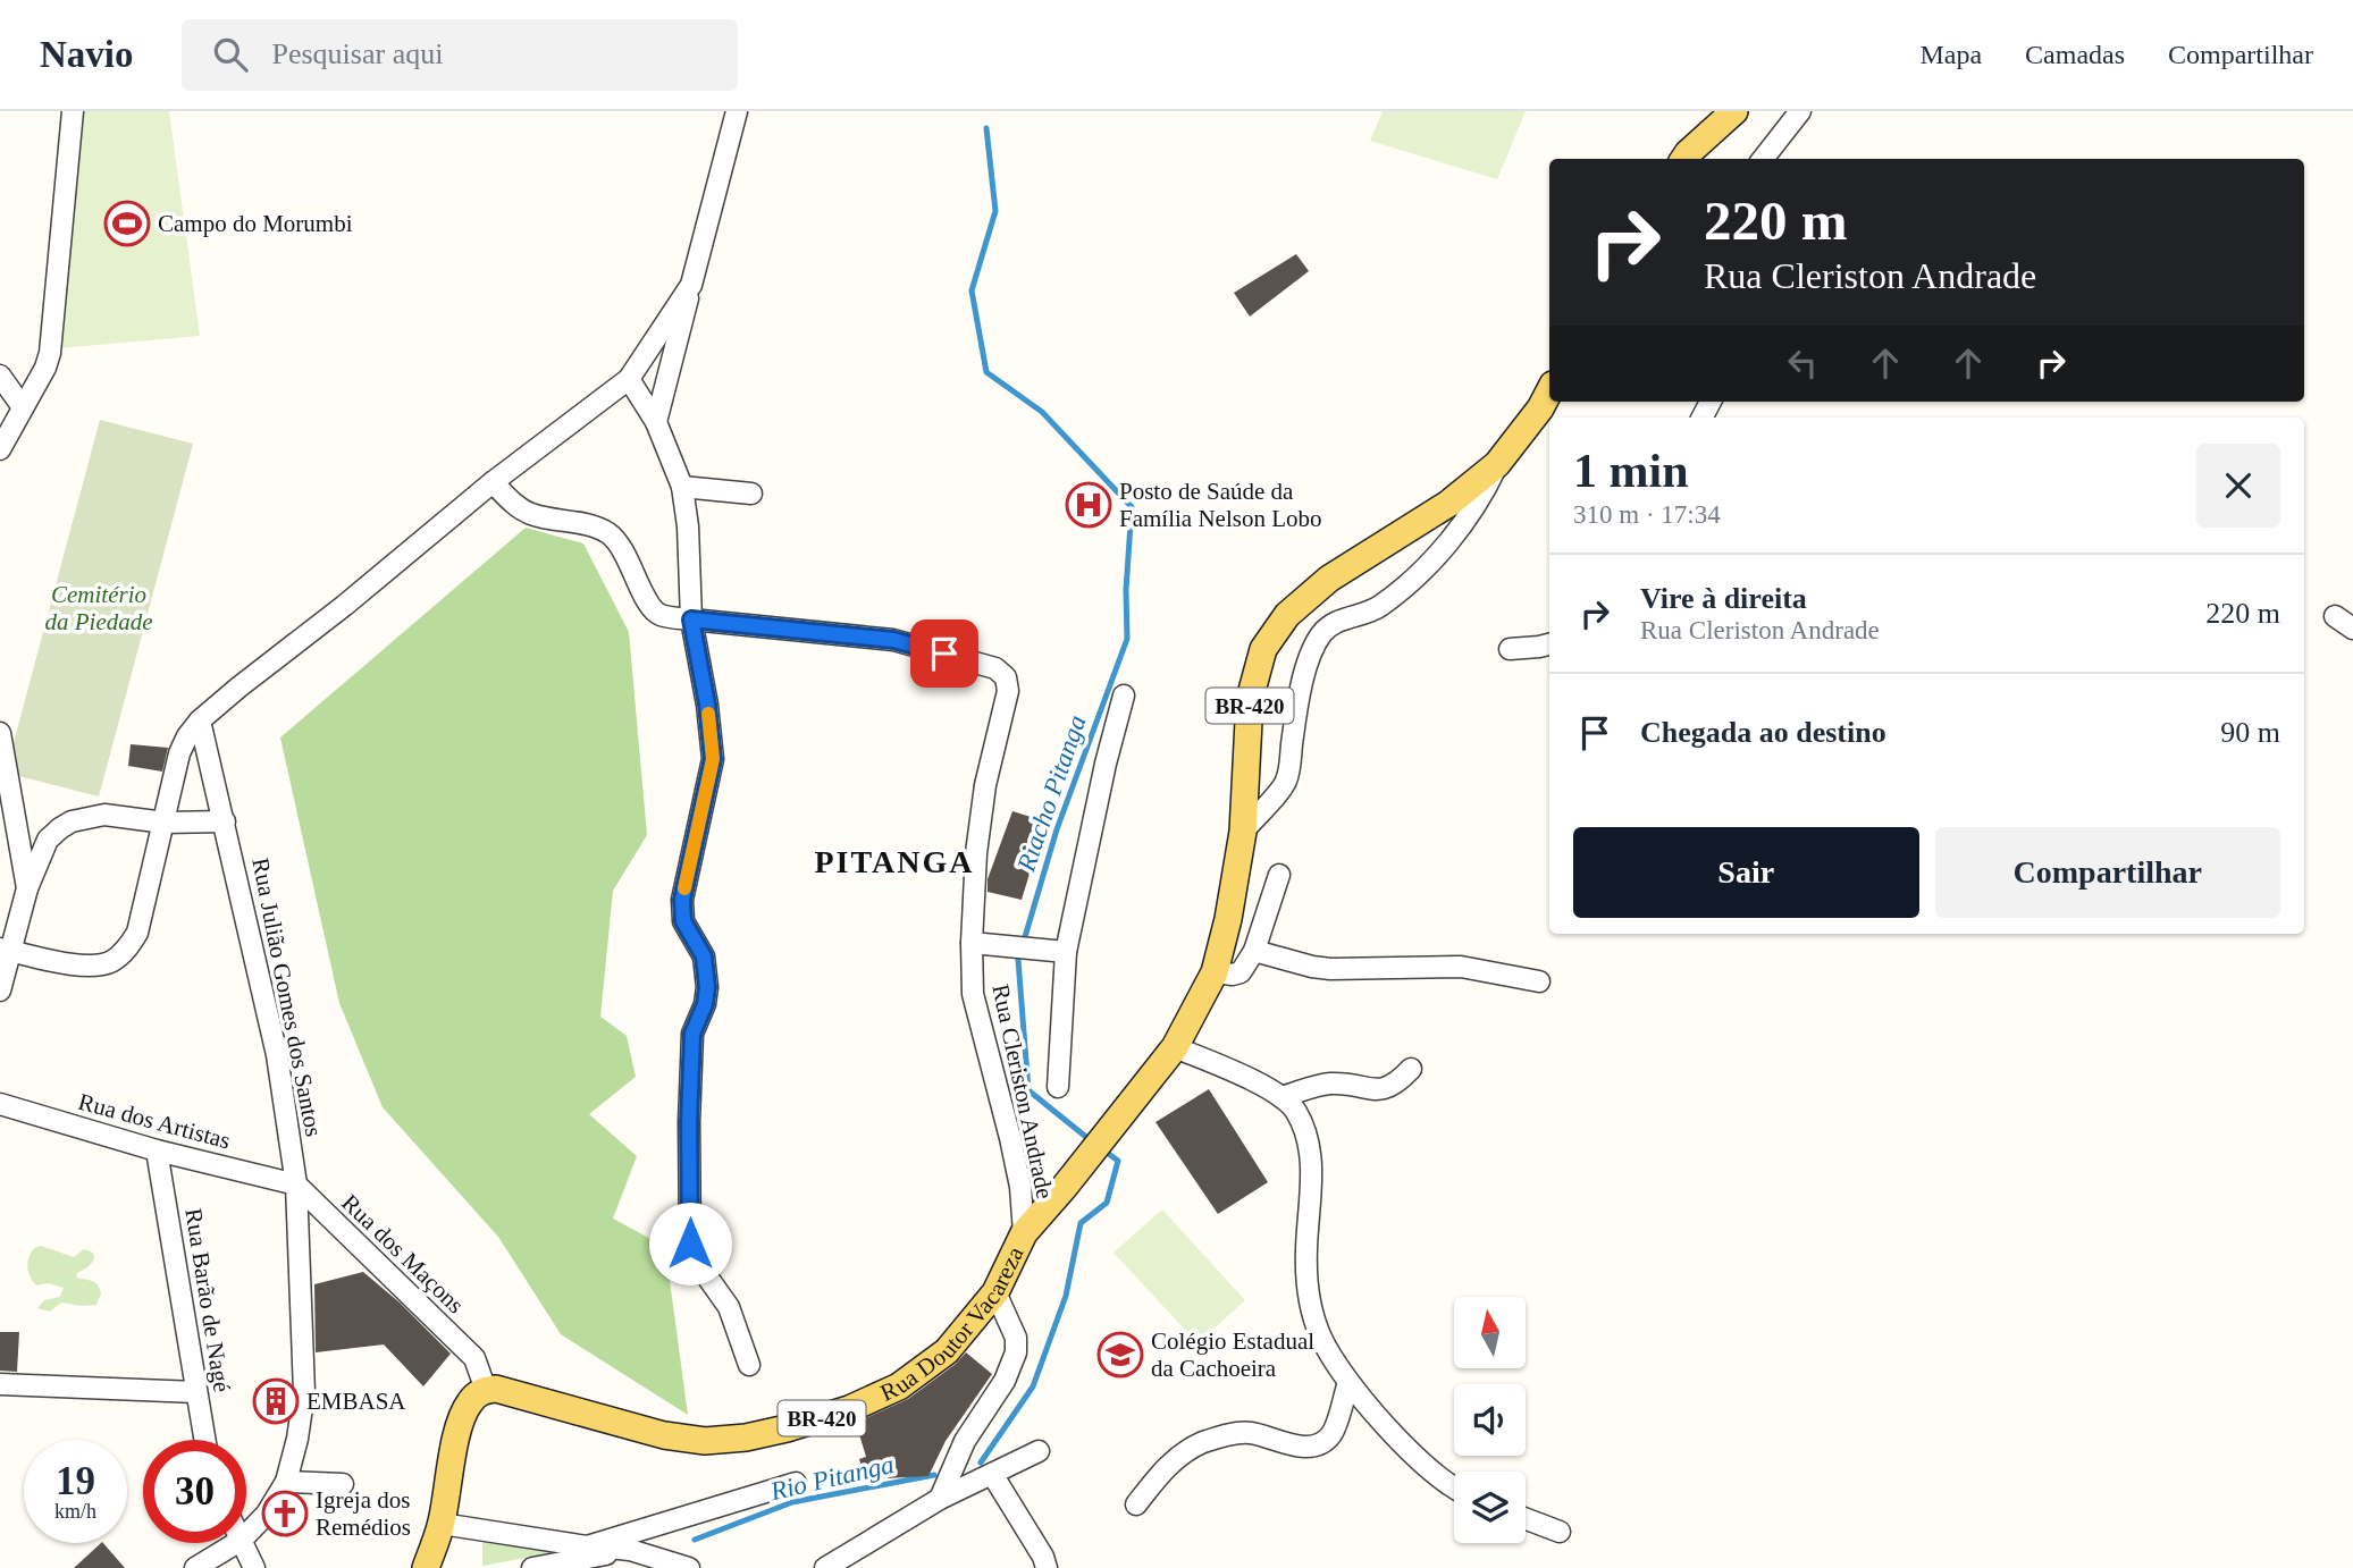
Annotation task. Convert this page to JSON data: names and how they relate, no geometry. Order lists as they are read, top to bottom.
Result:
{
  "streets": {
    "main road": ["BR-420", "Rua Doutor Vacareza"],
    "street": [
      "Rua Julião Gomes dos Santos",
      "Rua Cleriston Andrade",
      "Rua dos Artistas",
      "Rua dos Maçons",
      "Rua Barão de Nagé"
    ]
  },
  "crossings": [
    ["BR-420", "Rua Doutor Vacareza"],
    ["Rua Julião Gomes dos Santos", "Rua dos Artistas"],
    ["Rua Julião Gomes dos Santos", "Rua dos Maçons"],
    ["Rua Cleriston Andrade", "Rua Doutor Vacareza"],
    ["Rua dos Artistas", "Rua dos Maçons"],
    ["Rua dos Artistas", "Rua Barão de Nagé"],
    ["Rua dos Maçons", "Rua Doutor Vacareza"]
  ],
  "districts": ["PITANGA"],
  "water": ["Riacho Pitanga", "Rio Pitanga"],
  "parks": ["Cemitério da Piedade"],
  "places": {
    "sports": ["Campo do Morumbi"],
    "hospital": ["Posto de Saúde da Família Nelson Lobo"],
    "school or university": ["Colégio Estadual da Cachoeira"],
    "building": ["EMBASA"],
    "church": ["Igreja dos Remédios"]
  },
  "north": "top",
  "page": {
    "header": "Navio",
    "search": "Pesquisar aqui",
    "nav": ["Mapa", "Camadas", "Compartilhar"],
    "turn": ["220 m", "Rua Cleriston Andrade"],
    "heading": ["1 min", "310 m · 17:34"],
    "list": [
      {
        "name": "Vire à direita",
        "note": "Rua Cleriston Andrade",
        "value": "220 m"
      },
      {
        "name": "Chegada ao destino",
        "value": "90 m"
      }
    ],
    "buttons": ["Sair", "Compartilhar"],
    "speed": "19 km/h",
    "limit": "30"
  }
}
